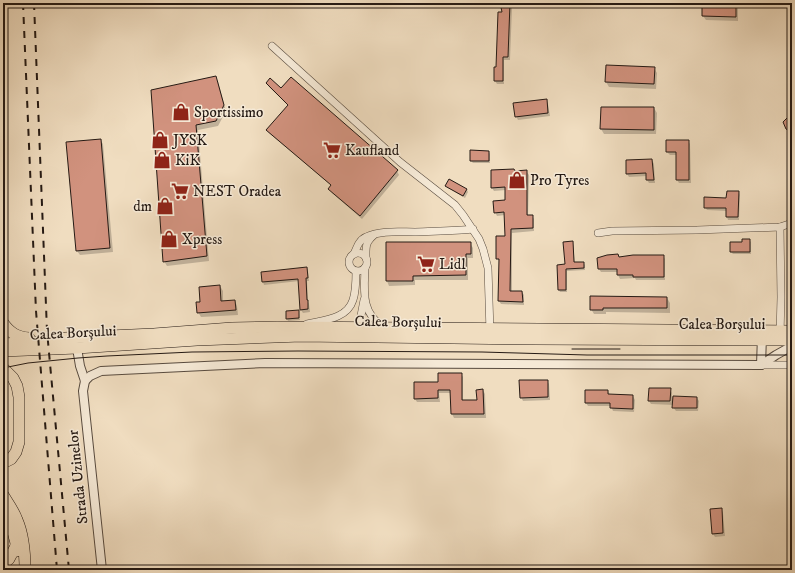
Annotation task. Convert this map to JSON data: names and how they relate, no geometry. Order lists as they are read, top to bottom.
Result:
{
  "streets": {
    "main road": ["Calea Borșului"],
    "street": ["Strada Uzinelor"]
  },
  "crossings": [
    ["Calea Borșului", "Strada Uzinelor"]
  ],
  "places": {
    "shop": [
      "Sportissimo",
      "JYSK",
      "KiK",
      "Pro Tyres",
      "dm",
      "Xpress"
    ],
    "supermarket": ["Kaufland", "NEST Oradea", "Lidl"]
  }
}
